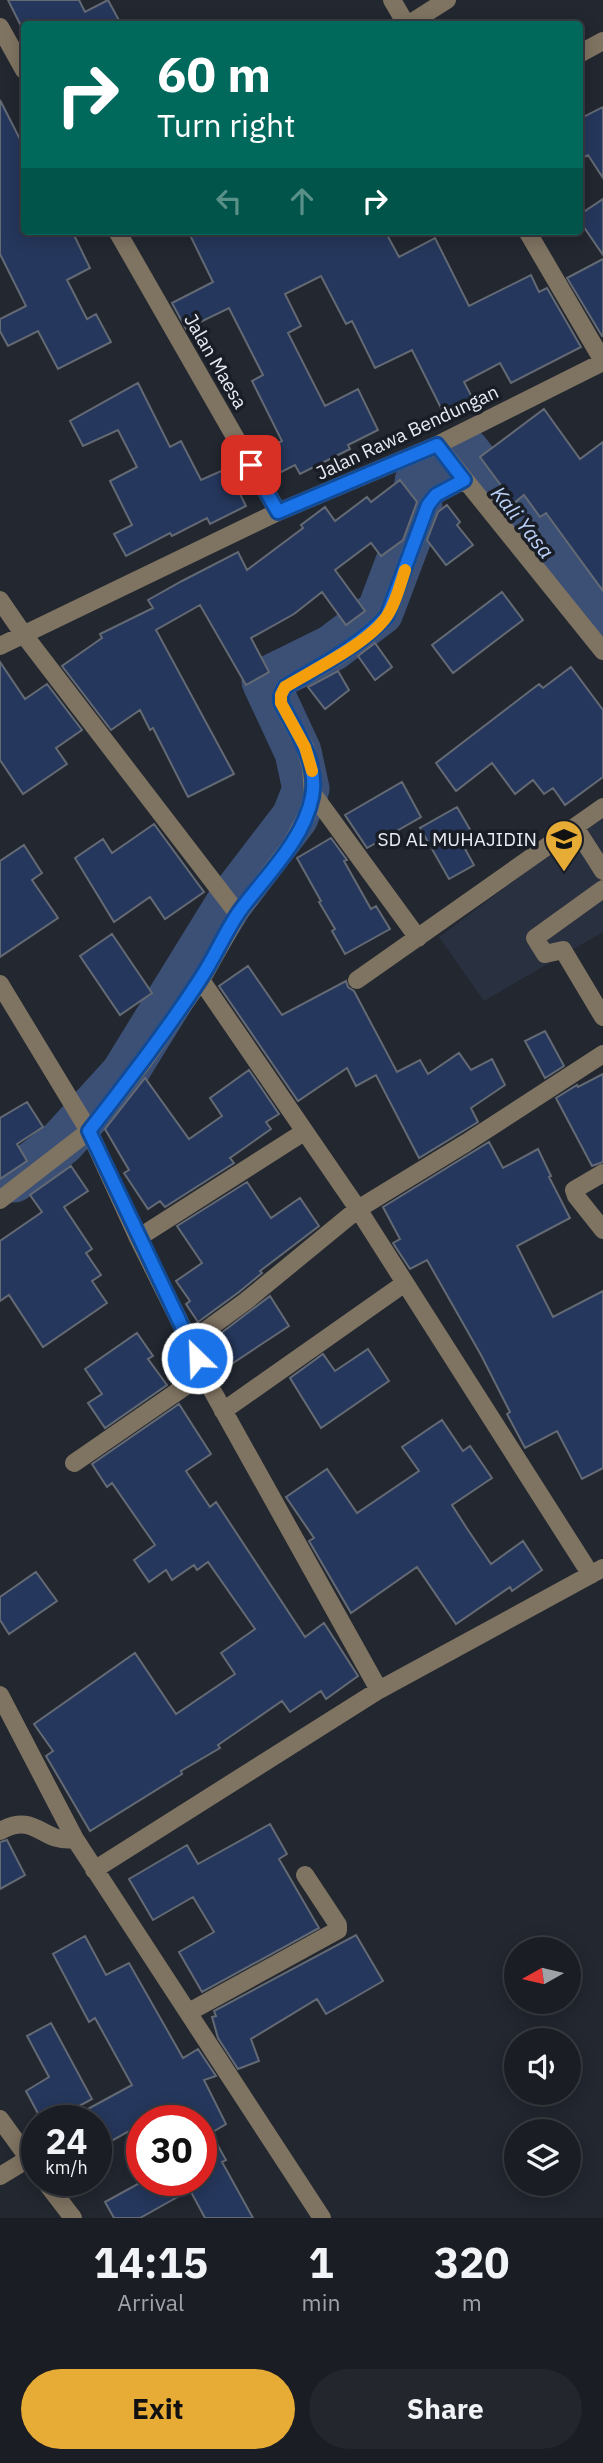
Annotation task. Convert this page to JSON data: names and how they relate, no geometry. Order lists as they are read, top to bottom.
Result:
{
  "streets": {
    "street": ["Jalan Maesa", "Jalan Rawa Bendungan"]
  },
  "crossings": [
    ["Jalan Maesa", "Jalan Rawa Bendungan"]
  ],
  "water": ["Kali Yasa"],
  "places": {
    "school or university": ["SD AL MUHAJIDIN"]
  },
  "north": "left",
  "page": {
    "turn": ["60 m", "Turn right"],
    "speed": "24 km/h",
    "limit": "30",
    "eta": [
      "14:15",
      "Arrival",
      "1",
      "min",
      "320",
      "m"
    ],
    "buttons": ["Exit", "Share"]
  }
}
